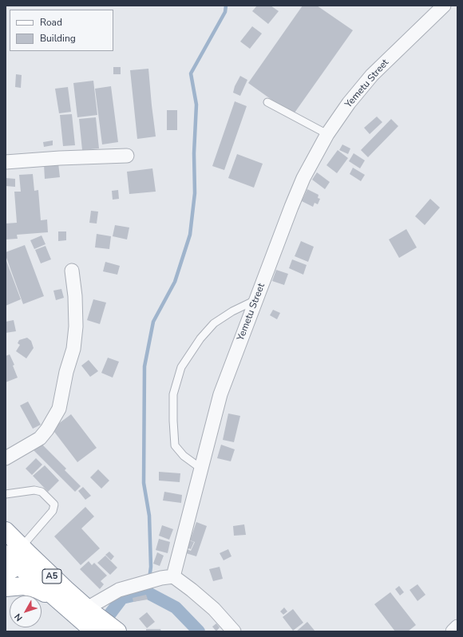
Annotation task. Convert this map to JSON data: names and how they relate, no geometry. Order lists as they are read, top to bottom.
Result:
{
  "streets": {
    "highway": ["A5"],
    "street": ["Yemetu Street"]
  },
  "legend": ["Road", "Building"],
  "north": "bottom left"
}
